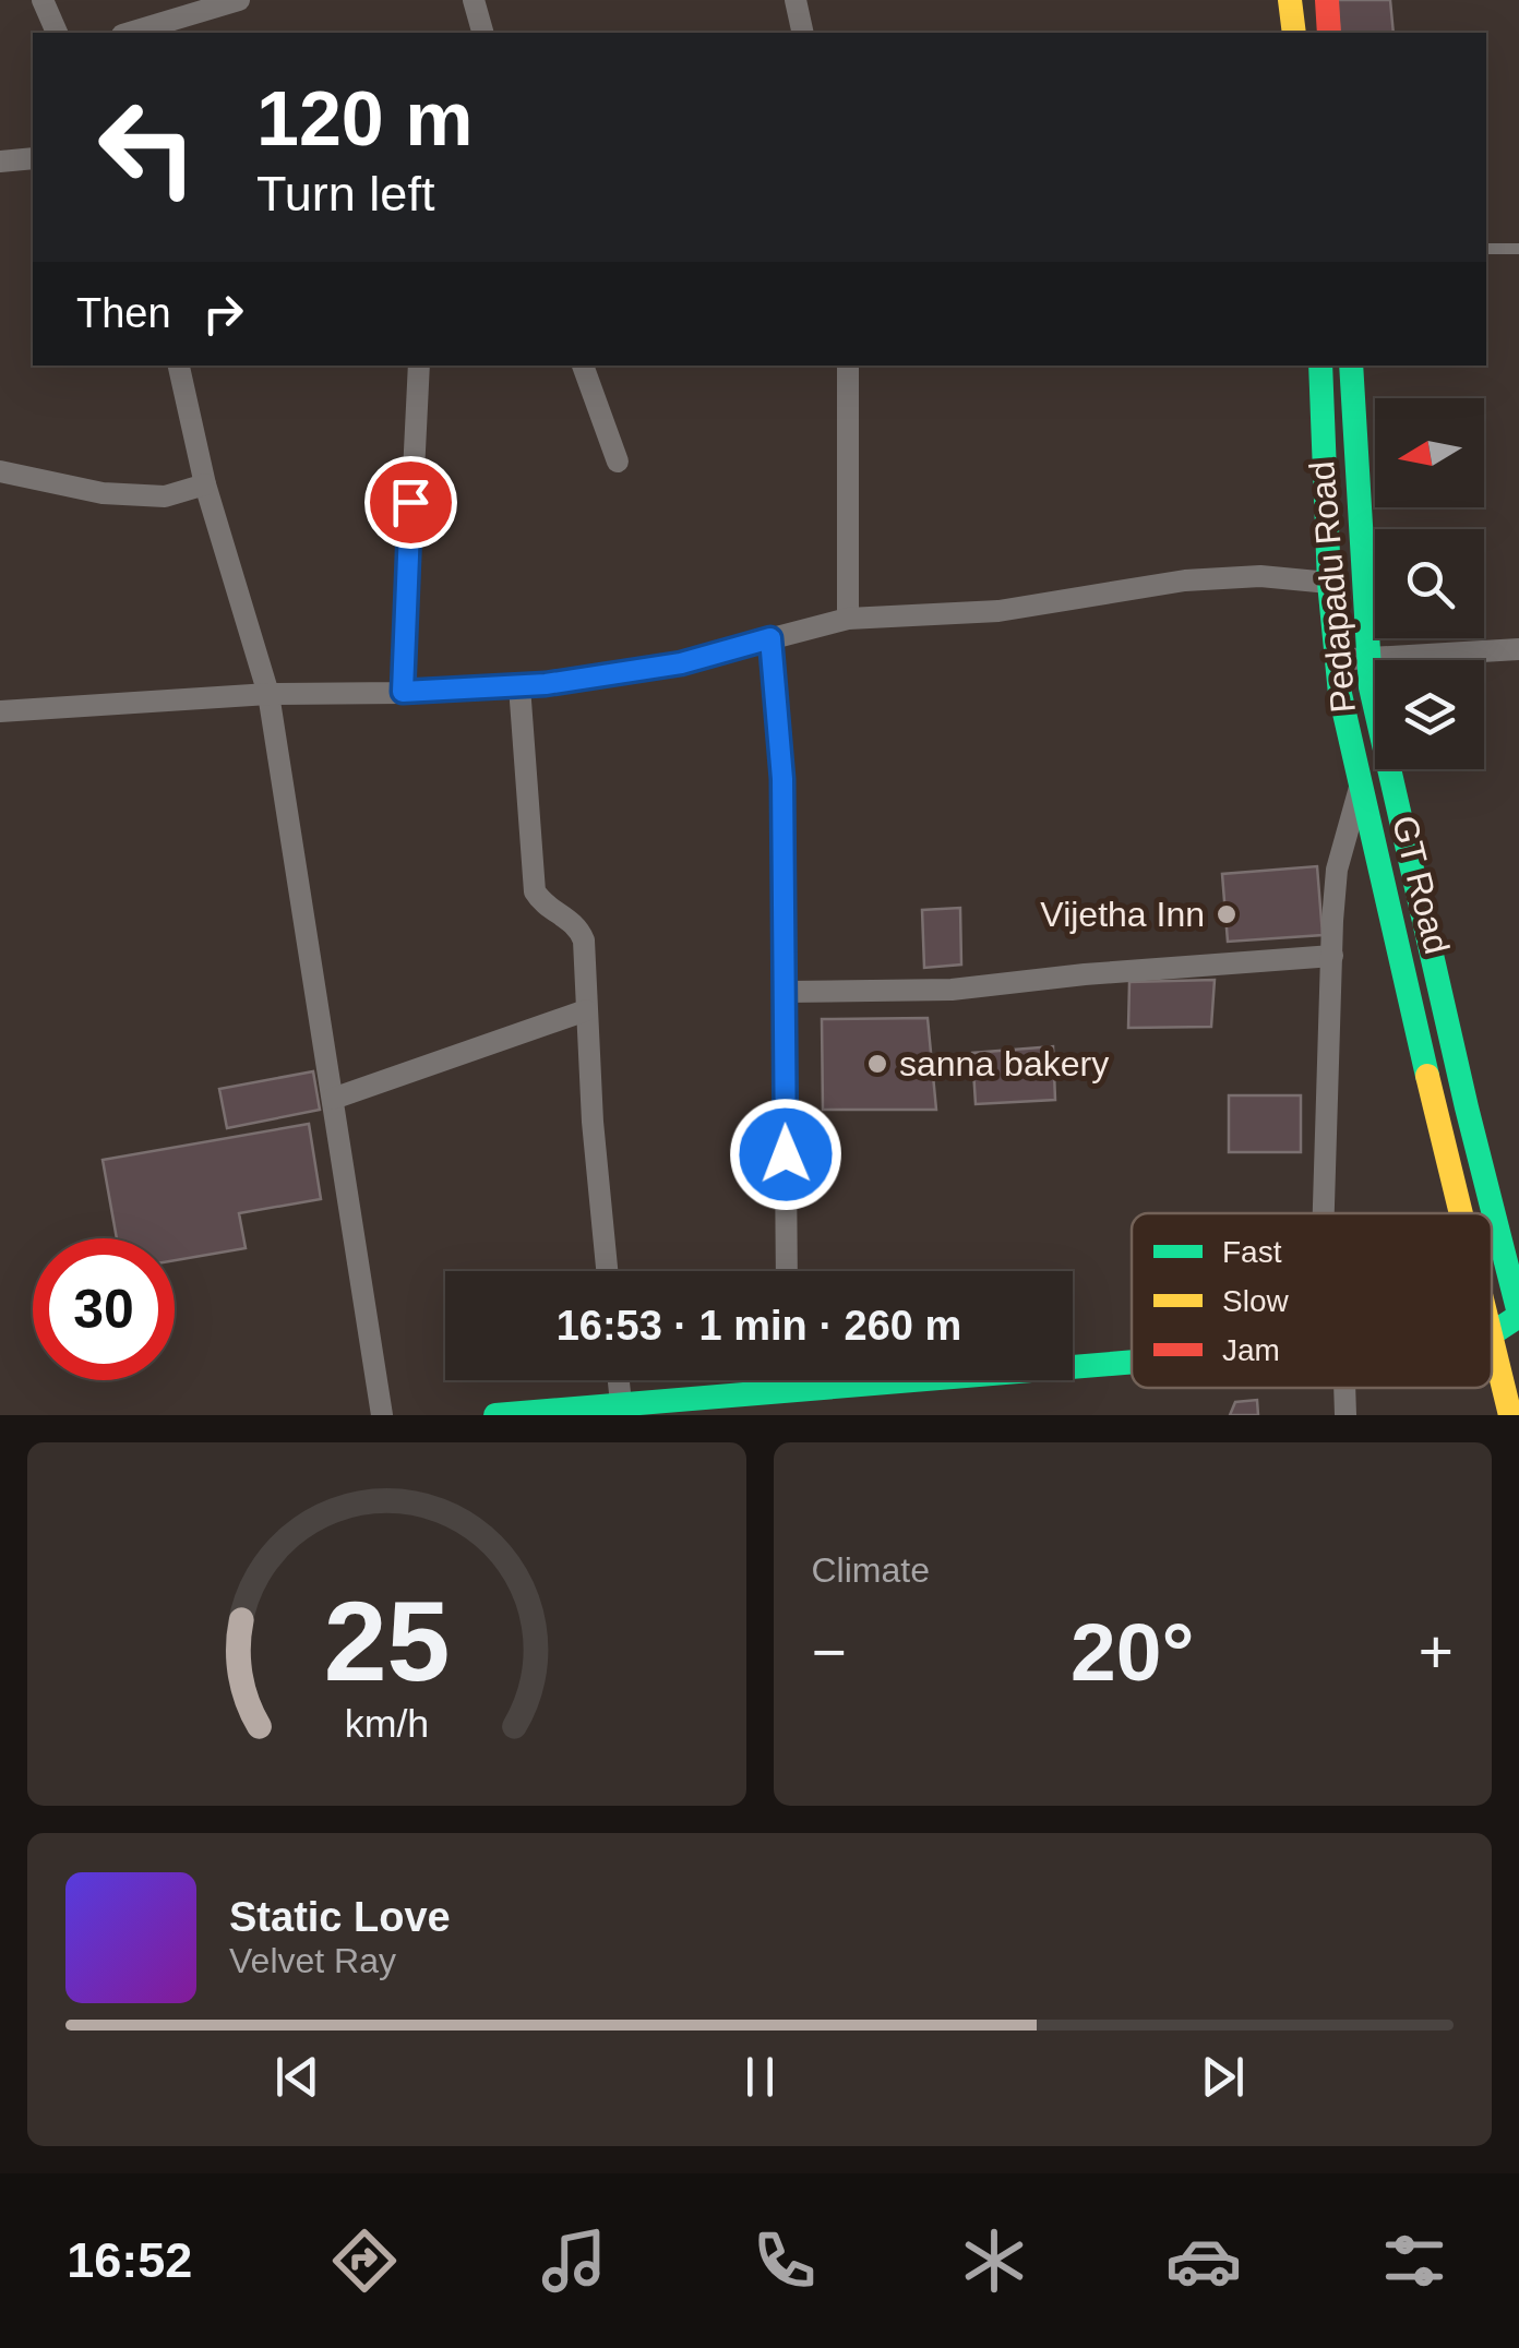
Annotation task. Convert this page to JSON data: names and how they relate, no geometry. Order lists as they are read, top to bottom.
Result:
{
  "streets": {
    "main road": ["Pedapadu Road", "GT Road"]
  },
  "places": ["Vijetha Inn", "sanna bakery"],
  "legend": ["Fast", "Slow", "Jam"],
  "north": "left",
  "page": {
    "turn": ["120 m", "Turn left"],
    "then": "Then",
    "limit": "30",
    "trip": "16:53 · 1 min · 260 m",
    "tile": "Climate",
    "heat": ["−", "20°", "+"],
    "song": ["Static Love", "Velvet Ray"],
    "tabs": "16:52",
    "gauge": ["25", "km/h"]
  }
}
